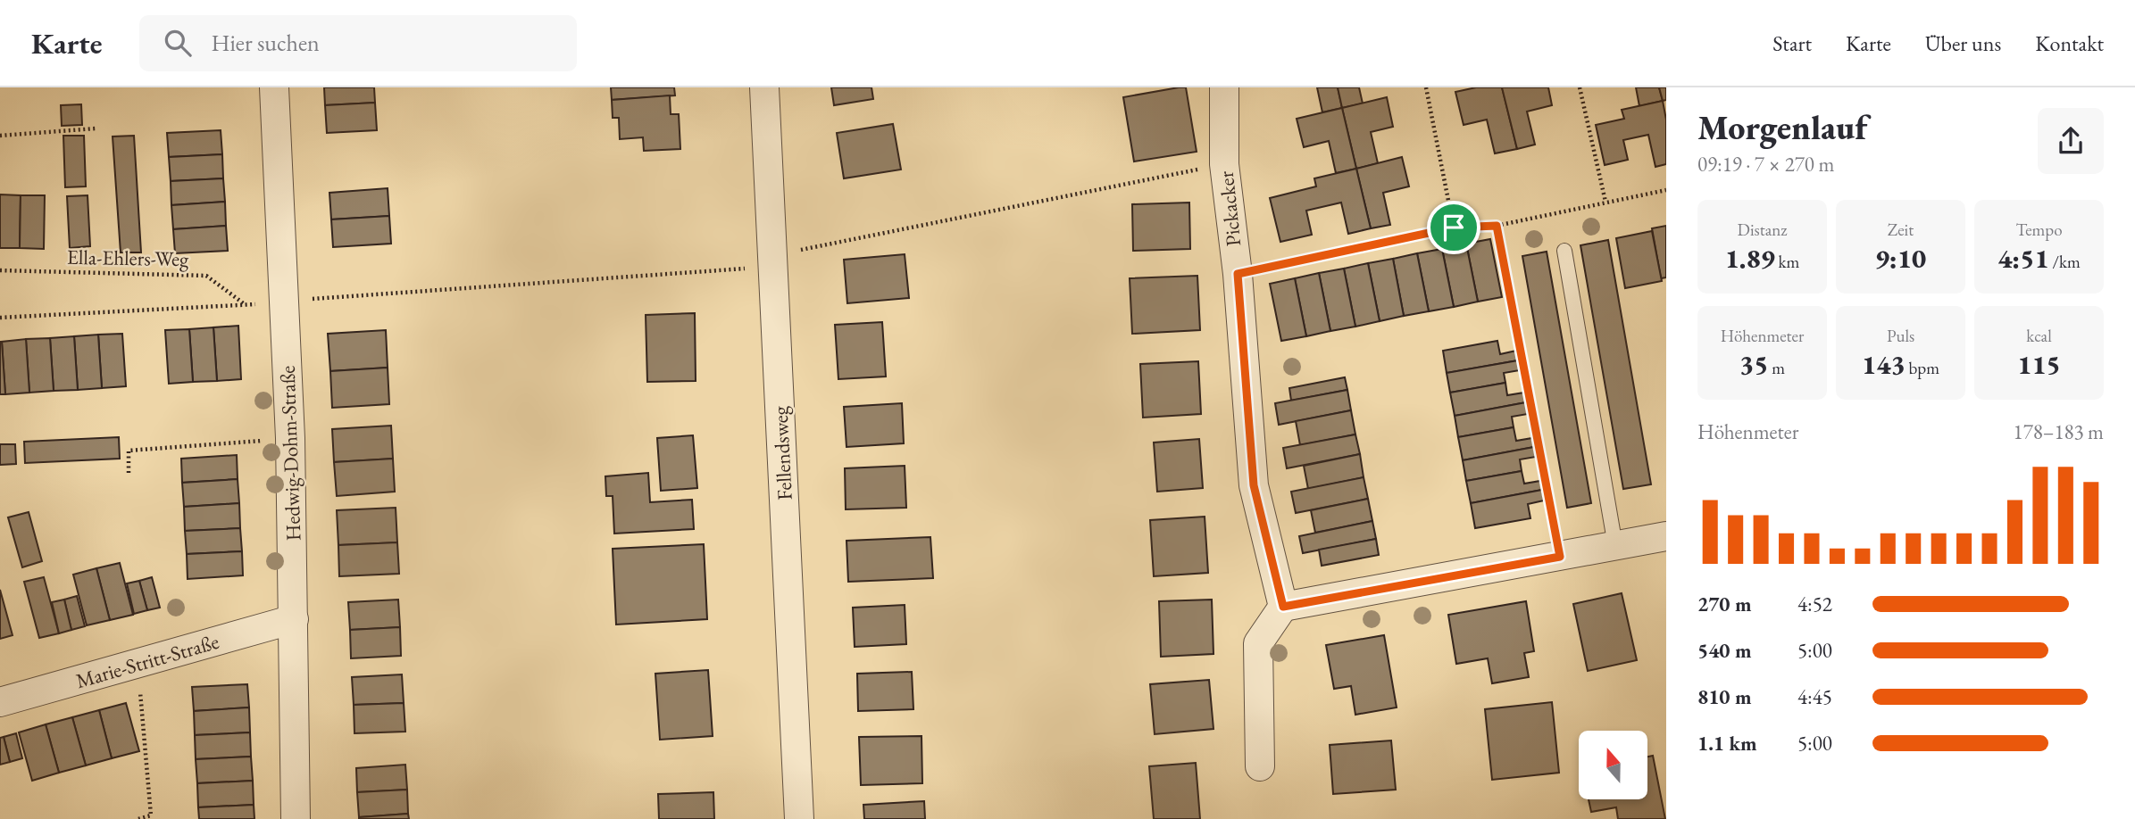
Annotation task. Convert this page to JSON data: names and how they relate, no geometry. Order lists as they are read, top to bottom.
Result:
{
  "streets": {
    "street": [
      "Pickacker",
      "Hedwig-Dohm-Straße",
      "Fellendsweg",
      "Marie-Stritt-Straße"
    ],
    "path": ["Ella-Ehlers-Weg"]
  },
  "crossings": [
    ["Hedwig-Dohm-Straße", "Marie-Stritt-Straße"]
  ],
  "north": "top",
  "page": {
    "header": "Karte",
    "search": "Hier suchen",
    "nav": [
      "Start",
      "Karte",
      "Über uns",
      "Kontakt"
    ],
    "heading": ["Morgenlauf", "09:19 · 7 × 270 m"],
    "stats": [
      ["Distanz", "1.89 km"],
      ["Zeit", "9:10"],
      ["Tempo", "4:51 /km"],
      ["Höhenmeter", "35 m"],
      ["Puls", "143 bpm"],
      ["kcal", "115"]
    ],
    "chart": ["Höhenmeter", "178–183 m"],
    "list": [
      {
        "name": "270 m",
        "note": "4:52"
      },
      {
        "name": "540 m",
        "note": "5:00"
      },
      {
        "name": "810 m",
        "note": "4:45"
      },
      {
        "name": "1.1 km",
        "note": "5:00"
      }
    ]
  }
}
